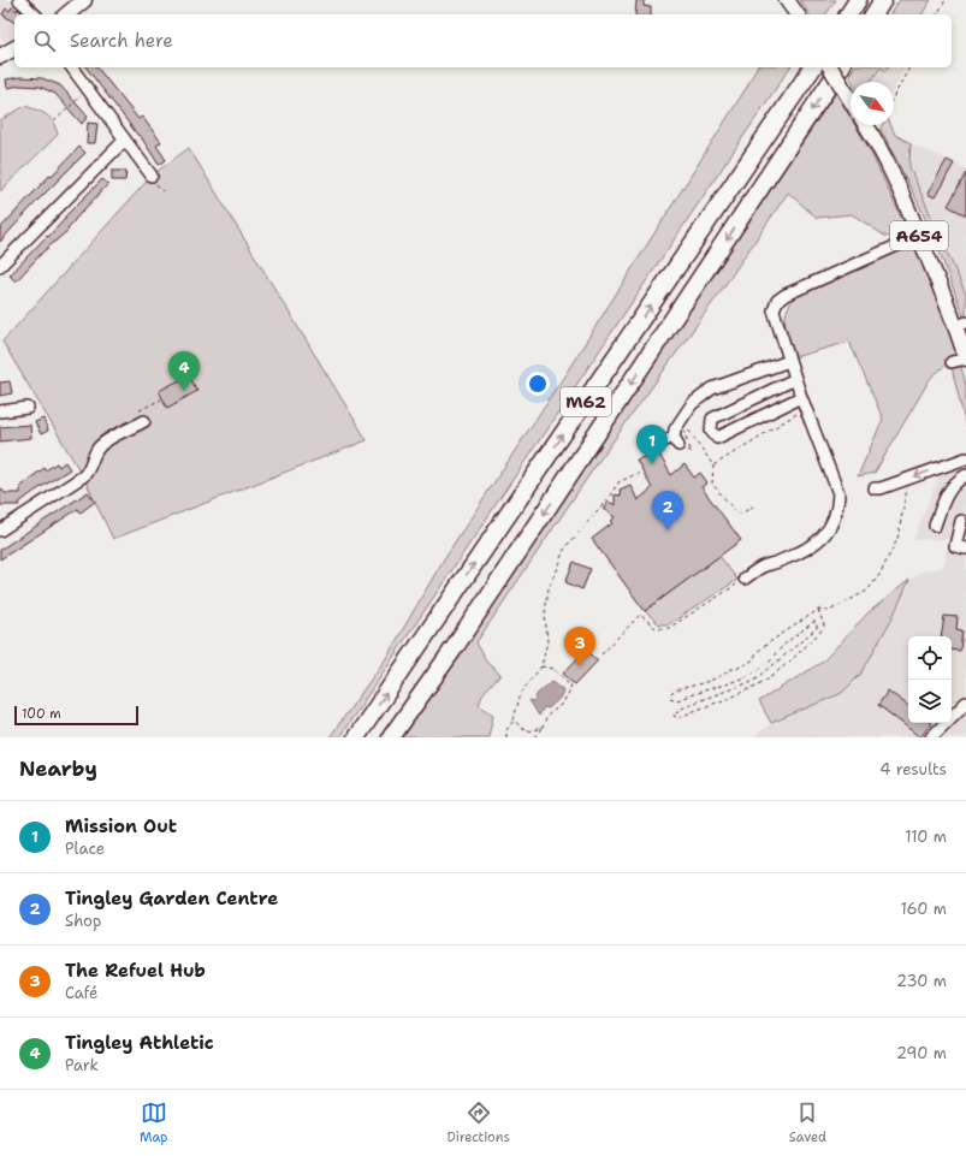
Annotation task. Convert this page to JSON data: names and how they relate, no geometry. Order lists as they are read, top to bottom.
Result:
{
  "streets": {
    "highway": ["M62"],
    "main road": ["A654"]
  },
  "scale_bar": "100 m",
  "north": "bottom right",
  "page": {
    "search": "Search here",
    "pins": [
      "4",
      "1",
      "2",
      "3"
    ],
    "scale": "100 m",
    "heading": ["Nearby", "4 results"],
    "list": [
      {
        "mark": "1",
        "name": "Mission Out",
        "note": "Place",
        "value": "110 m"
      },
      {
        "mark": "2",
        "name": "Tingley Garden Centre",
        "note": "Shop",
        "value": "160 m"
      },
      {
        "mark": "3",
        "name": "The Refuel Hub",
        "note": "Café",
        "value": "230 m"
      },
      {
        "mark": "4",
        "name": "Tingley Athletic",
        "note": "Park",
        "value": "290 m"
      }
    ],
    "nav": ["Map", "Directions", "Saved"]
  }
}
